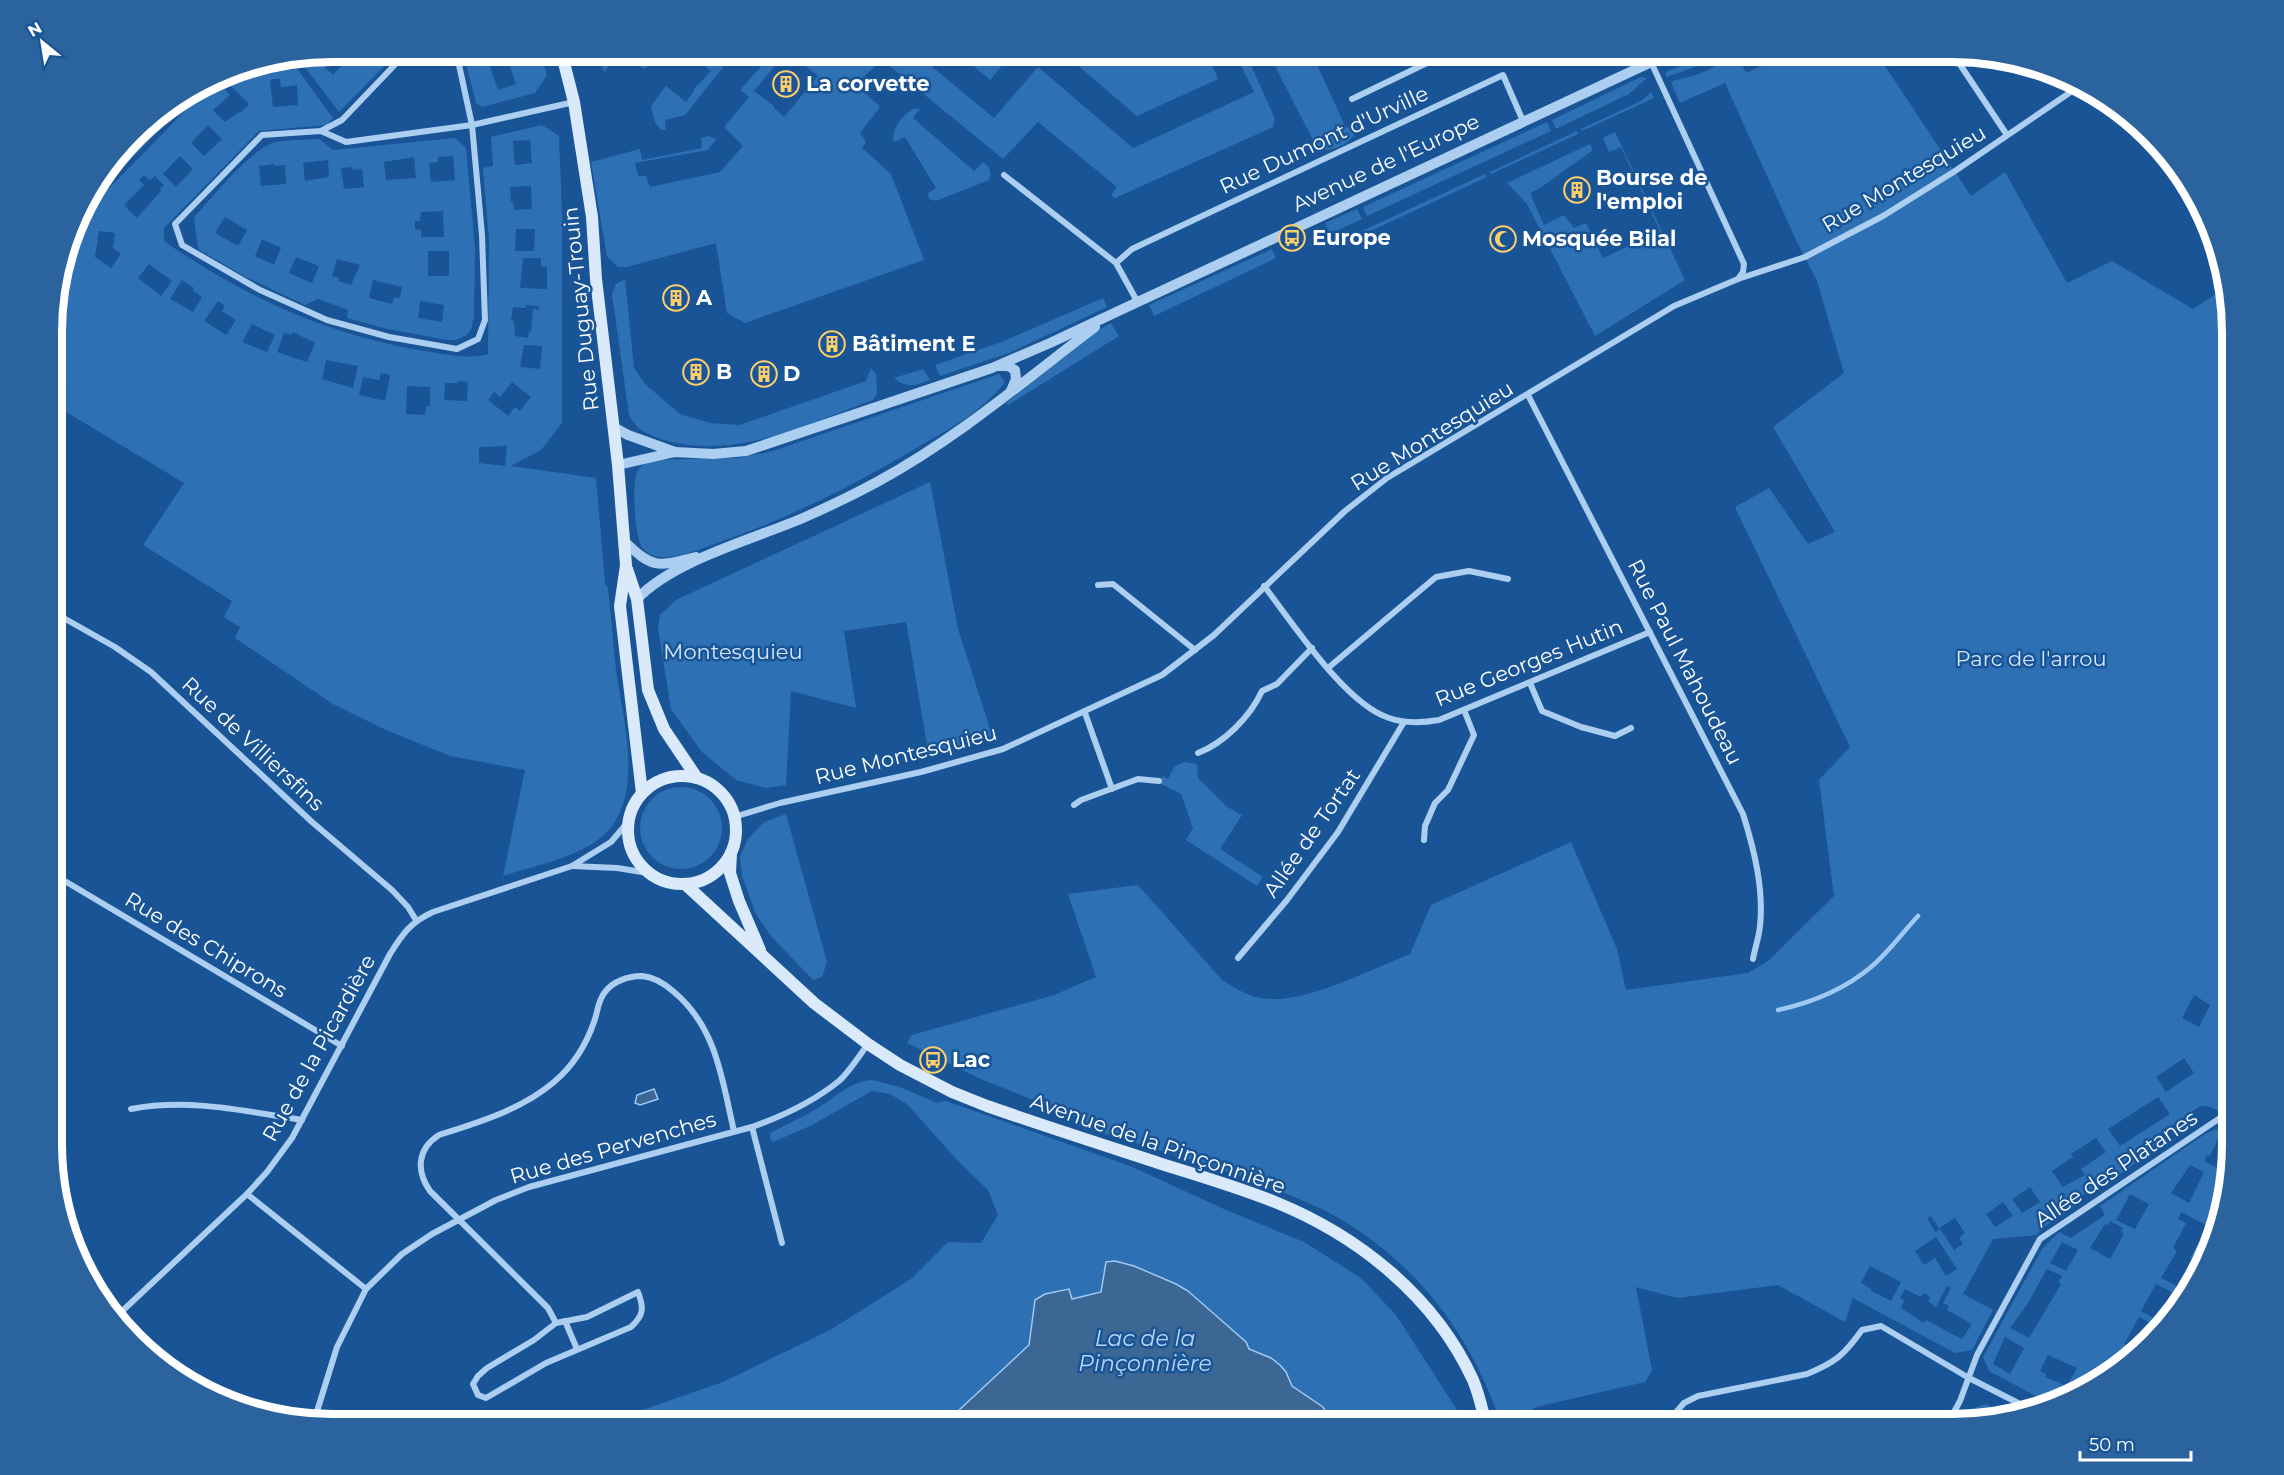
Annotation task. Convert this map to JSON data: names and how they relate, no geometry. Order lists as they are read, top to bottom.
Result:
{
  "streets": {
    "main road": ["Rue Duguay-Trouin", "Avenue de la Pinçonnière"],
    "street": [
      "Rue Dumont d'Urville",
      "Avenue de l'Europe",
      "Rue Montesquieu",
      "Rue Paul Mahoudeau",
      "Rue Georges Hutin",
      "Rue de Villiersfins",
      "Allée de Tortat",
      "Rue des Chiprons",
      "Rue de la Picardière",
      "Rue des Pervenches",
      "Allée des Platanes"
    ]
  },
  "crossings": [
    ["Rue Dumont d'Urville", "Avenue de l'Europe"],
    ["Rue Montesquieu", "Rue Duguay-Trouin"],
    ["Rue Montesquieu", "Rue Paul Mahoudeau"],
    ["Rue Montesquieu", "Rue Georges Hutin"],
    ["Rue Montesquieu", "Avenue de la Pinçonnière"],
    ["Rue Duguay-Trouin", "Avenue de la Pinçonnière"],
    ["Rue Paul Mahoudeau", "Rue Georges Hutin"],
    ["Rue Georges Hutin", "Allée de Tortat"],
    ["Rue de Villiersfins", "Rue de la Picardière"],
    ["Rue des Chiprons", "Rue de la Picardière"],
    ["Avenue de la Pinçonnière", "Rue des Pervenches"]
  ],
  "water": ["Lac de la Pinçonnière"],
  "parks": ["Montesquieu", "Parc de l'arrou"],
  "places": {
    "building": [
      "La corvette",
      "Bourse de l'emploi",
      "A",
      "Bâtiment E",
      "B",
      "D"
    ],
    "bus stop": ["Europe", "Lac"],
    "mosque": ["Mosquée Bilal"]
  },
  "scale_bar": "50 m",
  "north": "top left"
}
